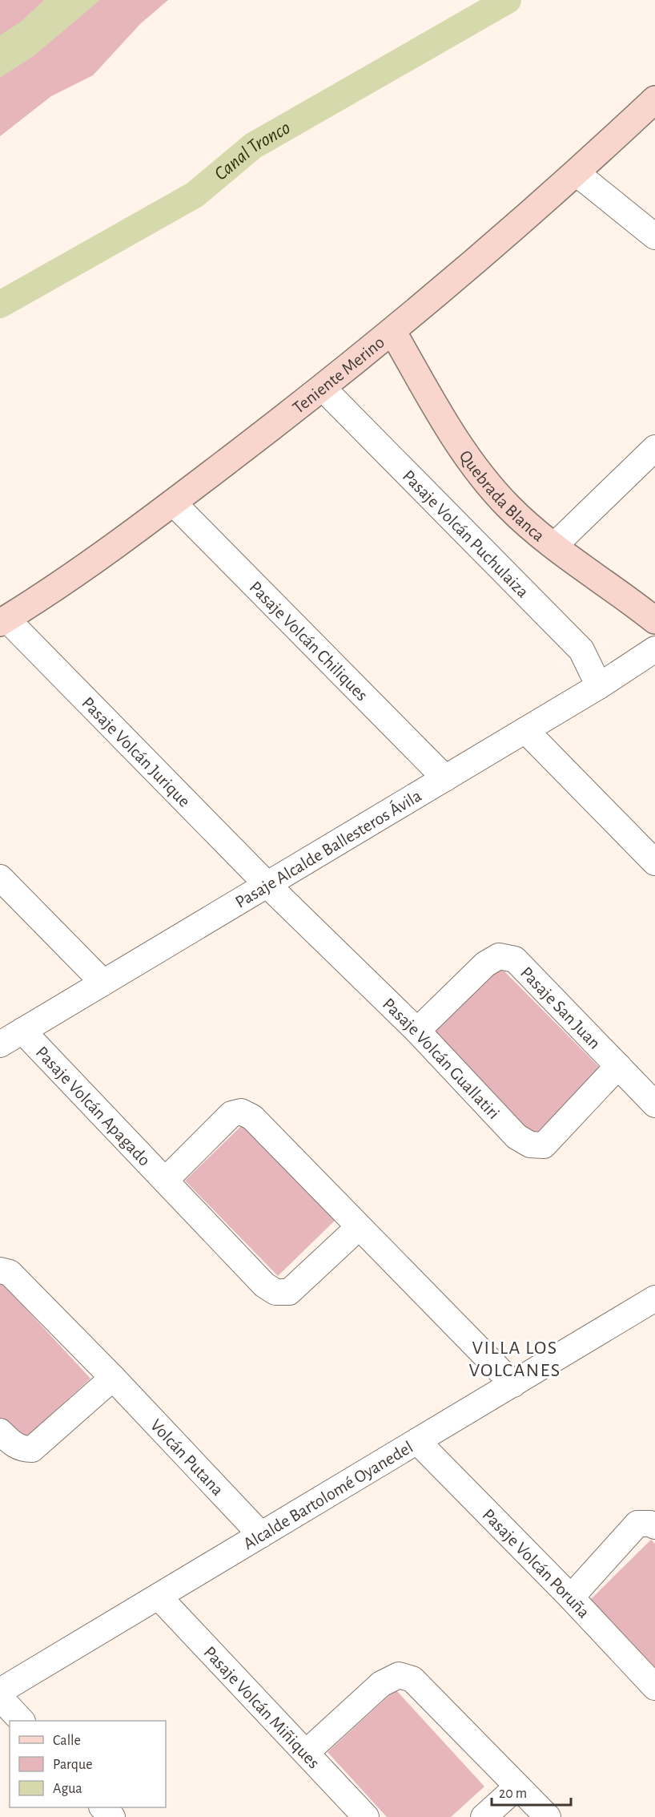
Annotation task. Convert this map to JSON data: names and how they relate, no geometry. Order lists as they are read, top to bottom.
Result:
{
  "streets": {
    "street": [
      "Teniente Merino",
      "Quebrada Blanca",
      "Pasaje Volcán Puchulaiza",
      "Pasaje Volcán Chiliques",
      "Pasaje Volcán Jurique",
      "Pasaje Alcalde Ballesteros Ávila",
      "Pasaje San Juan",
      "Pasaje Volcán Guallatiri",
      "Pasaje Volcán Apagado",
      "Volcán Putana",
      "Alcalde Bartolomé Oyanedel",
      "Pasaje Volcán Poruña",
      "Pasaje Volcán Miñiques"
    ]
  },
  "crossings": [
    ["Teniente Merino", "Quebrada Blanca"],
    ["Teniente Merino", "Pasaje Volcán Puchulaiza"],
    ["Teniente Merino", "Pasaje Volcán Chiliques"],
    ["Teniente Merino", "Pasaje Volcán Jurique"],
    ["Pasaje Volcán Puchulaiza", "Pasaje Alcalde Ballesteros Ávila"],
    ["Pasaje Volcán Chiliques", "Pasaje Alcalde Ballesteros Ávila"],
    ["Pasaje Volcán Jurique", "Pasaje Alcalde Ballesteros Ávila"],
    ["Pasaje Volcán Jurique", "Pasaje Volcán Guallatiri"],
    ["Pasaje Alcalde Ballesteros Ávila", "Pasaje Volcán Guallatiri"],
    ["Pasaje Alcalde Ballesteros Ávila", "Pasaje Volcán Apagado"],
    ["Pasaje San Juan", "Pasaje Volcán Guallatiri"],
    ["Pasaje Volcán Apagado", "Alcalde Bartolomé Oyanedel"],
    ["Volcán Putana", "Alcalde Bartolomé Oyanedel"],
    ["Alcalde Bartolomé Oyanedel", "Pasaje Volcán Poruña"],
    ["Alcalde Bartolomé Oyanedel", "Pasaje Volcán Miñiques"]
  ],
  "districts": ["VILLA LOS VOLCANES"],
  "water": ["Canal Tronco"],
  "legend": ["Calle", "Parque", "Agua"],
  "scale_bar": "20 m"
}
